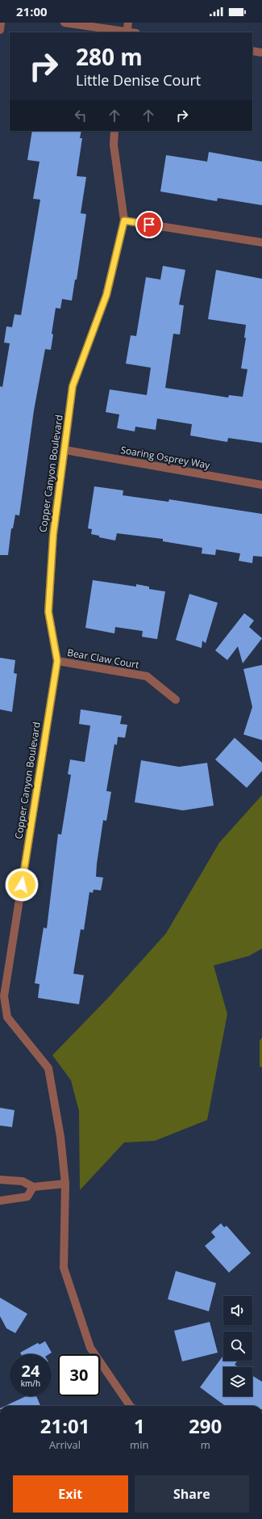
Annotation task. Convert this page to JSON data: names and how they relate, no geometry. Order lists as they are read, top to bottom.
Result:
{
  "streets": {
    "street": ["Soaring Osprey Way", "Copper Canyon Boulevard", "Bear Claw Court"]
  },
  "crossings": [
    ["Soaring Osprey Way", "Copper Canyon Boulevard"],
    ["Copper Canyon Boulevard", "Bear Claw Court"]
  ],
  "page": {
    "status": "21:00",
    "turn": ["280 m", "Little Denise Court"],
    "speed": "24 km/h",
    "limit": "30",
    "eta": [
      "21:01",
      "Arrival",
      "1",
      "min",
      "290",
      "m"
    ],
    "buttons": ["Exit", "Share"]
  }
}
